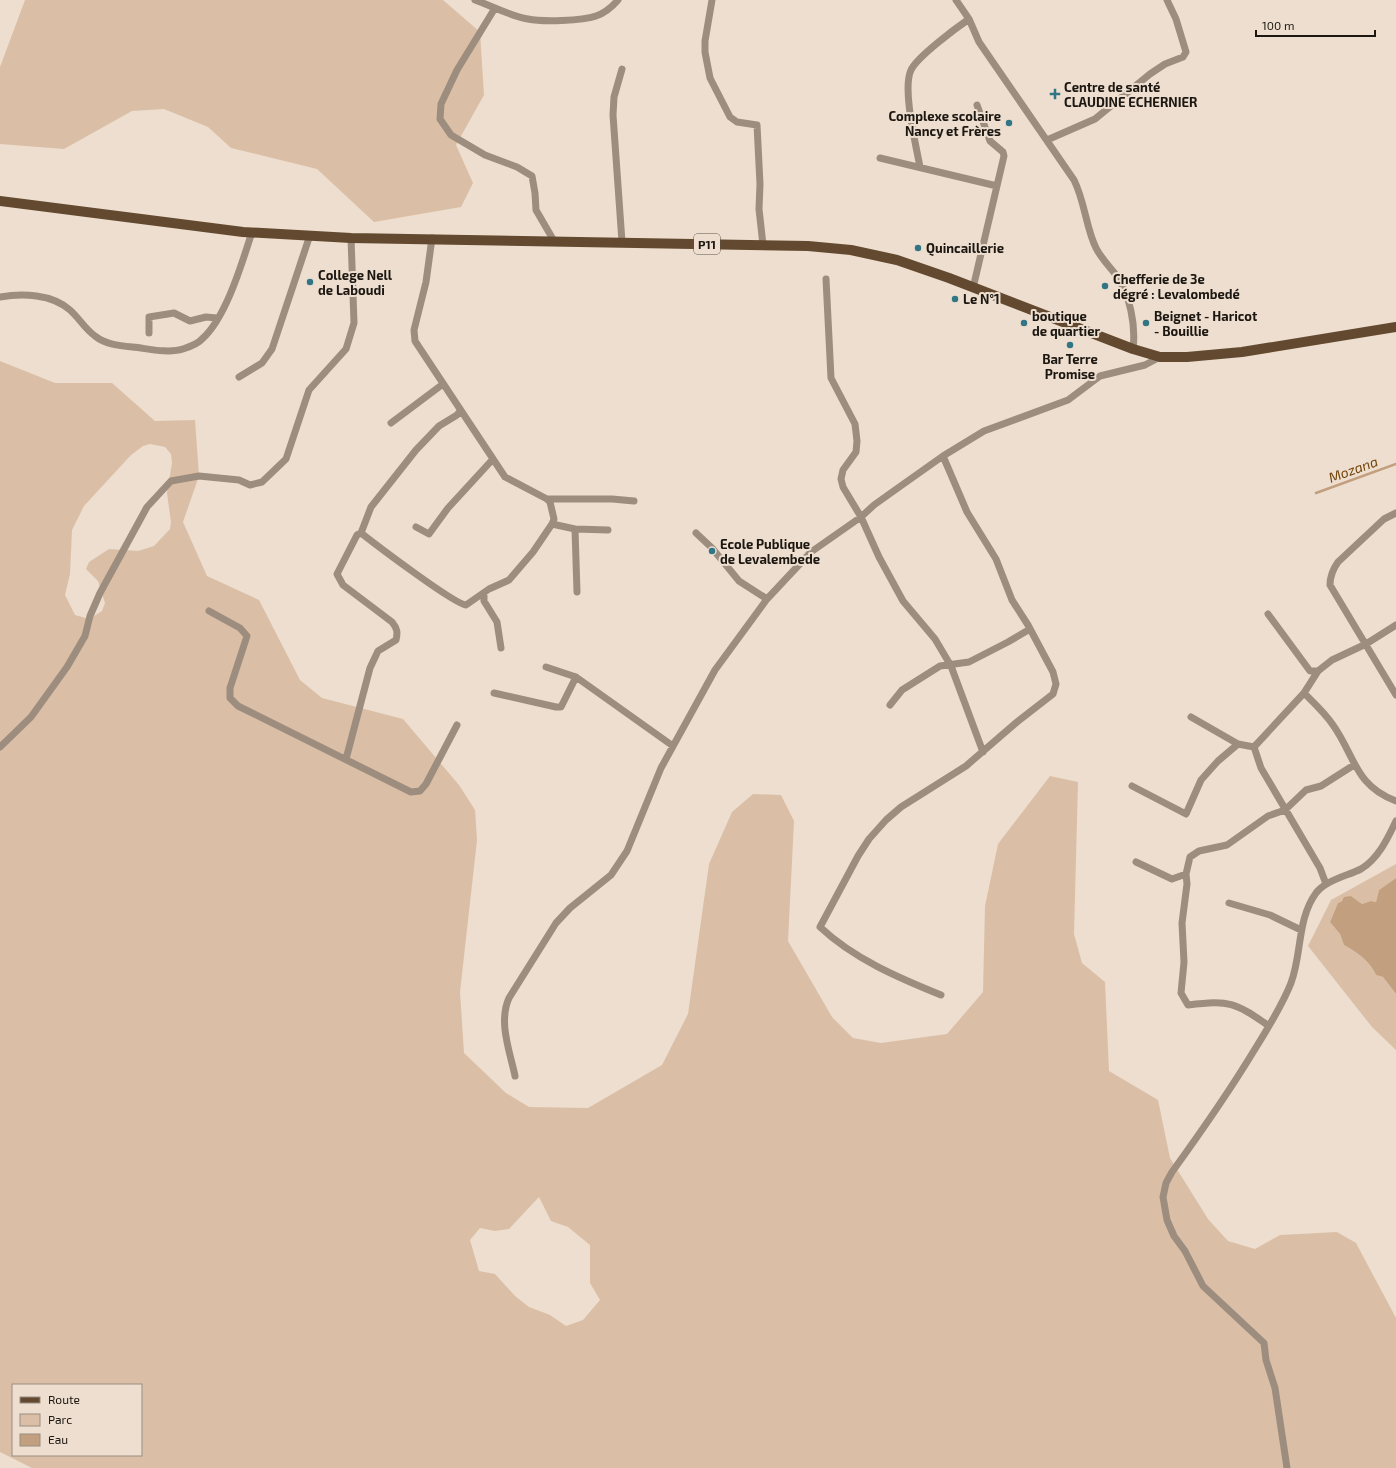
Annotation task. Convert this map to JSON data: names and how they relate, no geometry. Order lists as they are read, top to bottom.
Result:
{
  "streets": {
    "main road": ["P11"]
  },
  "water": ["Mozana"],
  "places": {
    "health": ["Centre de santé CLAUDINE ECHERNIER"],
    "other": [
      "Complexe scolaire Nancy et Frères",
      "Quincaillerie",
      "College Nell de Laboudi",
      "Chefferie de 3e dégré : Levalombedé",
      "Le N°1",
      "boutique de quartier",
      "Beignet - Haricot - Bouillie",
      "Bar Terre Promise",
      "Ecole Publique de Levalembede"
    ]
  },
  "legend": ["Route", "Parc", "Eau"],
  "scale_bar": "100 m"
}
